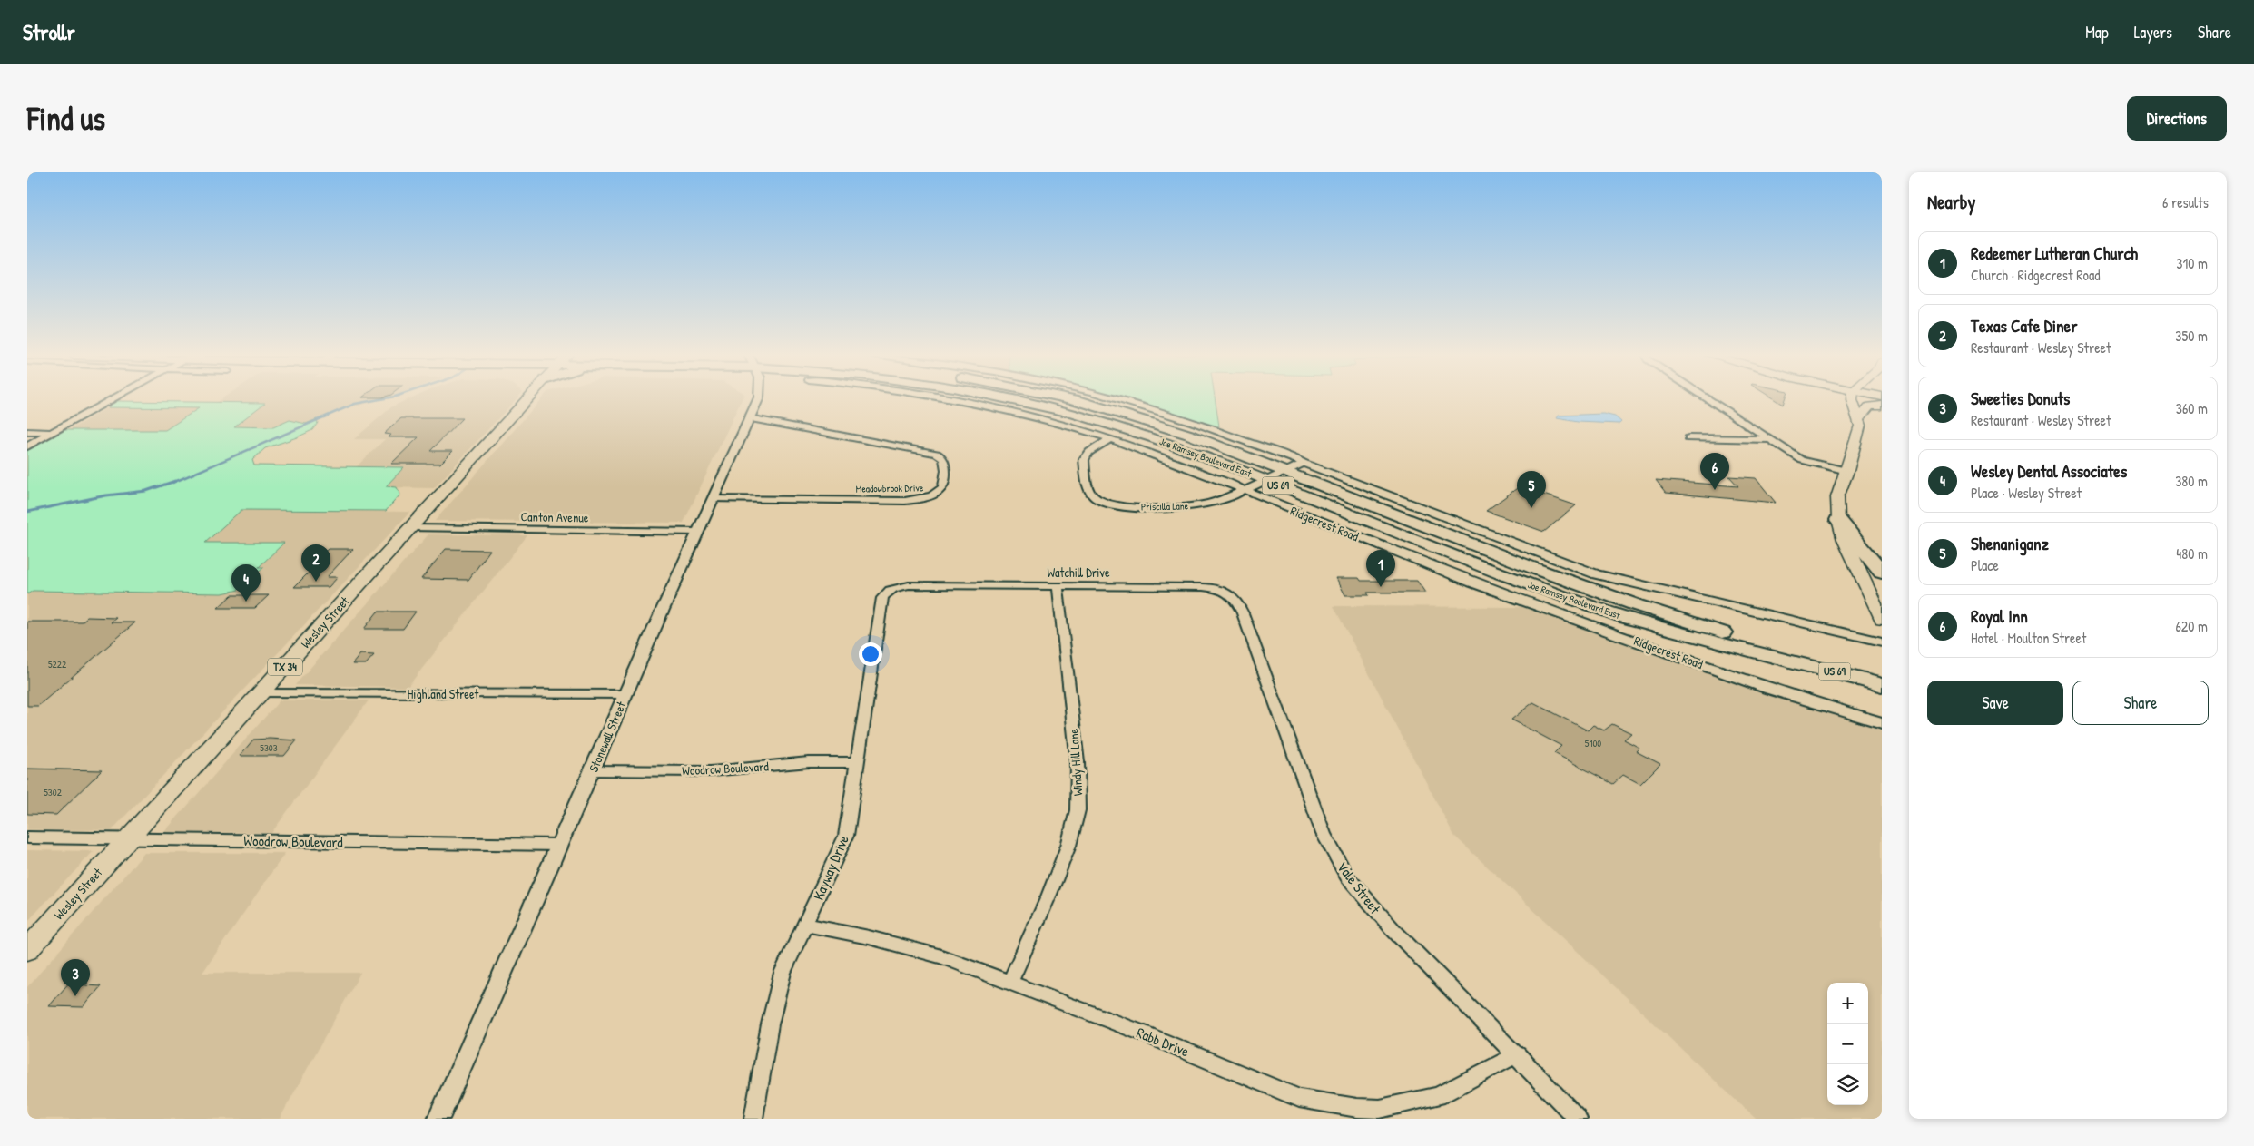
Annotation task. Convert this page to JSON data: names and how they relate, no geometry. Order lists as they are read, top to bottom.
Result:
{
  "streets": {
    "highway": ["Joe Ramsey Boulevard East", "US 69"],
    "main road": ["Wesley Street", "TX 34"],
    "street": [
      "Meadowbrook Drive",
      "Priscilla Lane",
      "Canton Avenue",
      "Ridgecrest Road",
      "Watchill Drive",
      "Highland Street",
      "Stonewall Street",
      "Windy Hill Lane",
      "Woodrow Boulevard",
      "Kayway Drive",
      "Vale Street",
      "Rabb Drive"
    ]
  },
  "crossings": [
    ["Joe Ramsey Boulevard East", "US 69"],
    ["Joe Ramsey Boulevard East", "Priscilla Lane"],
    ["Meadowbrook Drive", "Stonewall Street"],
    ["Priscilla Lane", "Ridgecrest Road"],
    ["Canton Avenue", "Wesley Street"],
    ["Canton Avenue", "Stonewall Street"],
    ["Watchill Drive", "Windy Hill Lane"],
    ["Watchill Drive", "Kayway Drive"],
    ["Watchill Drive", "Vale Street"],
    ["Wesley Street", "Highland Street"],
    ["Wesley Street", "Woodrow Boulevard"],
    ["Highland Street", "Stonewall Street"],
    ["Stonewall Street", "Woodrow Boulevard"],
    ["Windy Hill Lane", "Rabb Drive"],
    ["Woodrow Boulevard", "Kayway Drive"],
    ["Kayway Drive", "Rabb Drive"],
    ["Vale Street", "Rabb Drive"]
  ],
  "house_numbers": [
    "5222",
    "5100",
    "5303",
    "5302"
  ],
  "page": {
    "header": "Strollr",
    "nav": ["Map", "Layers", "Share"],
    "buttons": [
      "Directions",
      ["Save", "Share"]
    ],
    "title": "Find us",
    "heading": ["Nearby", "6 results"],
    "list": [
      {
        "mark": "1",
        "name": "Redeemer Lutheran Church",
        "note": "Church · Ridgecrest Road",
        "value": "310 m"
      },
      {
        "mark": "2",
        "name": "Texas Cafe Diner",
        "note": "Restaurant · Wesley Street",
        "value": "350 m"
      },
      {
        "mark": "3",
        "name": "Sweeties Donuts",
        "note": "Restaurant · Wesley Street",
        "value": "360 m"
      },
      {
        "mark": "4",
        "name": "Wesley Dental Associates",
        "note": "Place · Wesley Street",
        "value": "380 m"
      },
      {
        "mark": "5",
        "name": "Shenaniganz",
        "note": "Place",
        "value": "480 m"
      },
      {
        "mark": "6",
        "name": "Royal Inn",
        "note": "Hotel · Moulton Street",
        "value": "620 m"
      }
    ],
    "pins": [
      "6",
      "5",
      "2",
      "1",
      "4",
      "3"
    ],
    "map_buttons": ["+", "−"]
  }
}
